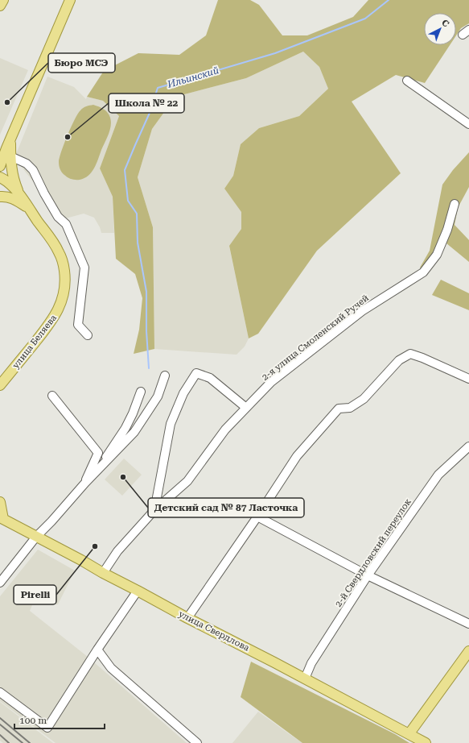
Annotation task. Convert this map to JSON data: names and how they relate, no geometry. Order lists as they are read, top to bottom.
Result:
{
  "streets": {
    "main road": ["улица Беляева", "улица Свердлова"],
    "street": ["2-я улица Смоленский Ручей", "2-й Свердловский переулок"]
  },
  "crossings": [
    ["2-я улица Смоленский Ручей", "улица Свердлова"],
    ["2-й Свердловский переулок", "улица Свердлова"]
  ],
  "water": ["Ильинский"],
  "places": [
    "Бюро МСЭ",
    "Школа № 22",
    "Детский сад № 87 Ласточка",
    "Pirelli"
  ],
  "scale_bar": "100 m",
  "north": "top right"
}
